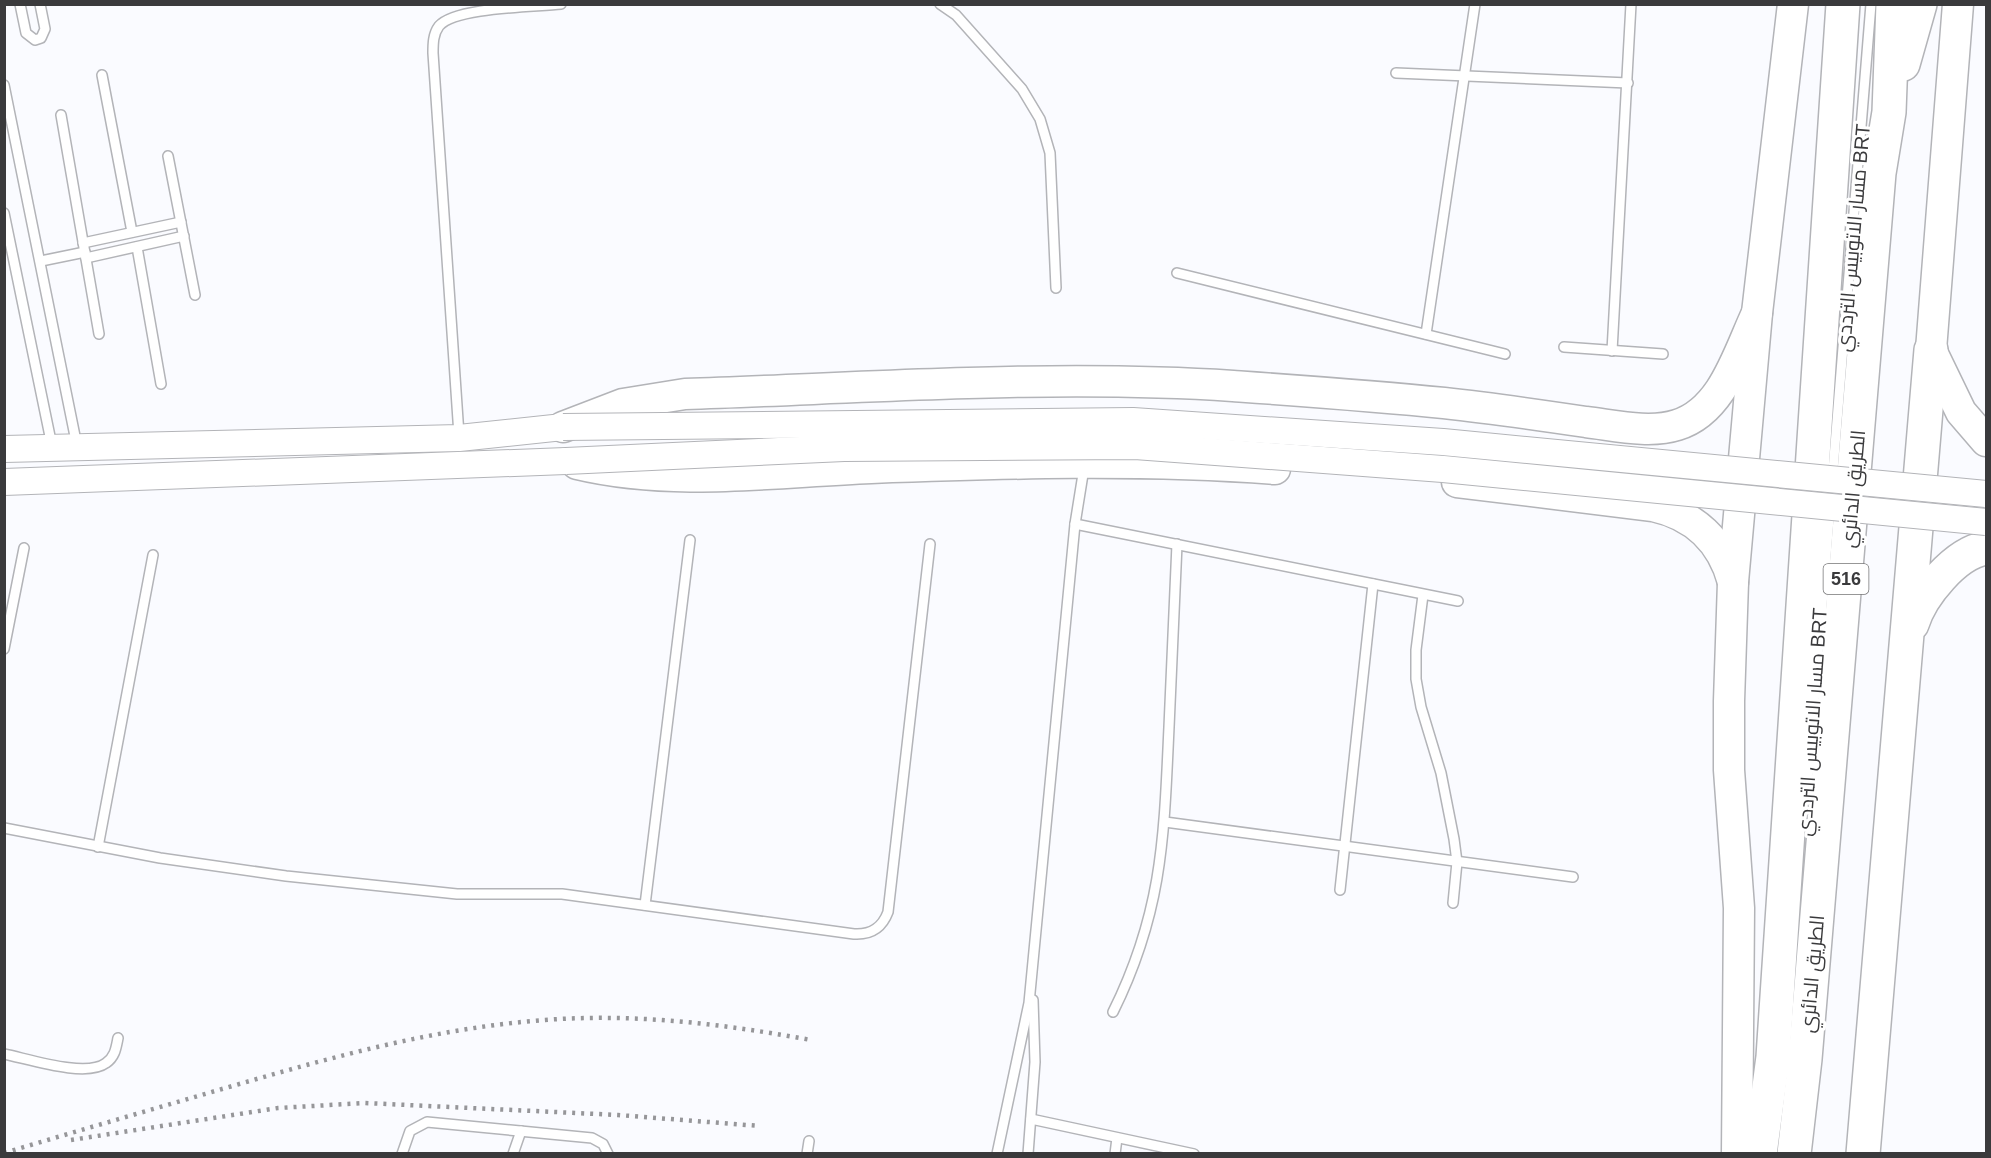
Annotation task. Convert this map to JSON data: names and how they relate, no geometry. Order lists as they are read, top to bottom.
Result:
{
  "streets": {
    "highway": ["الطريق الدائري", "516"],
    "lane": ["مسار الاتوبيس الترددي BRT"]
  }
}
